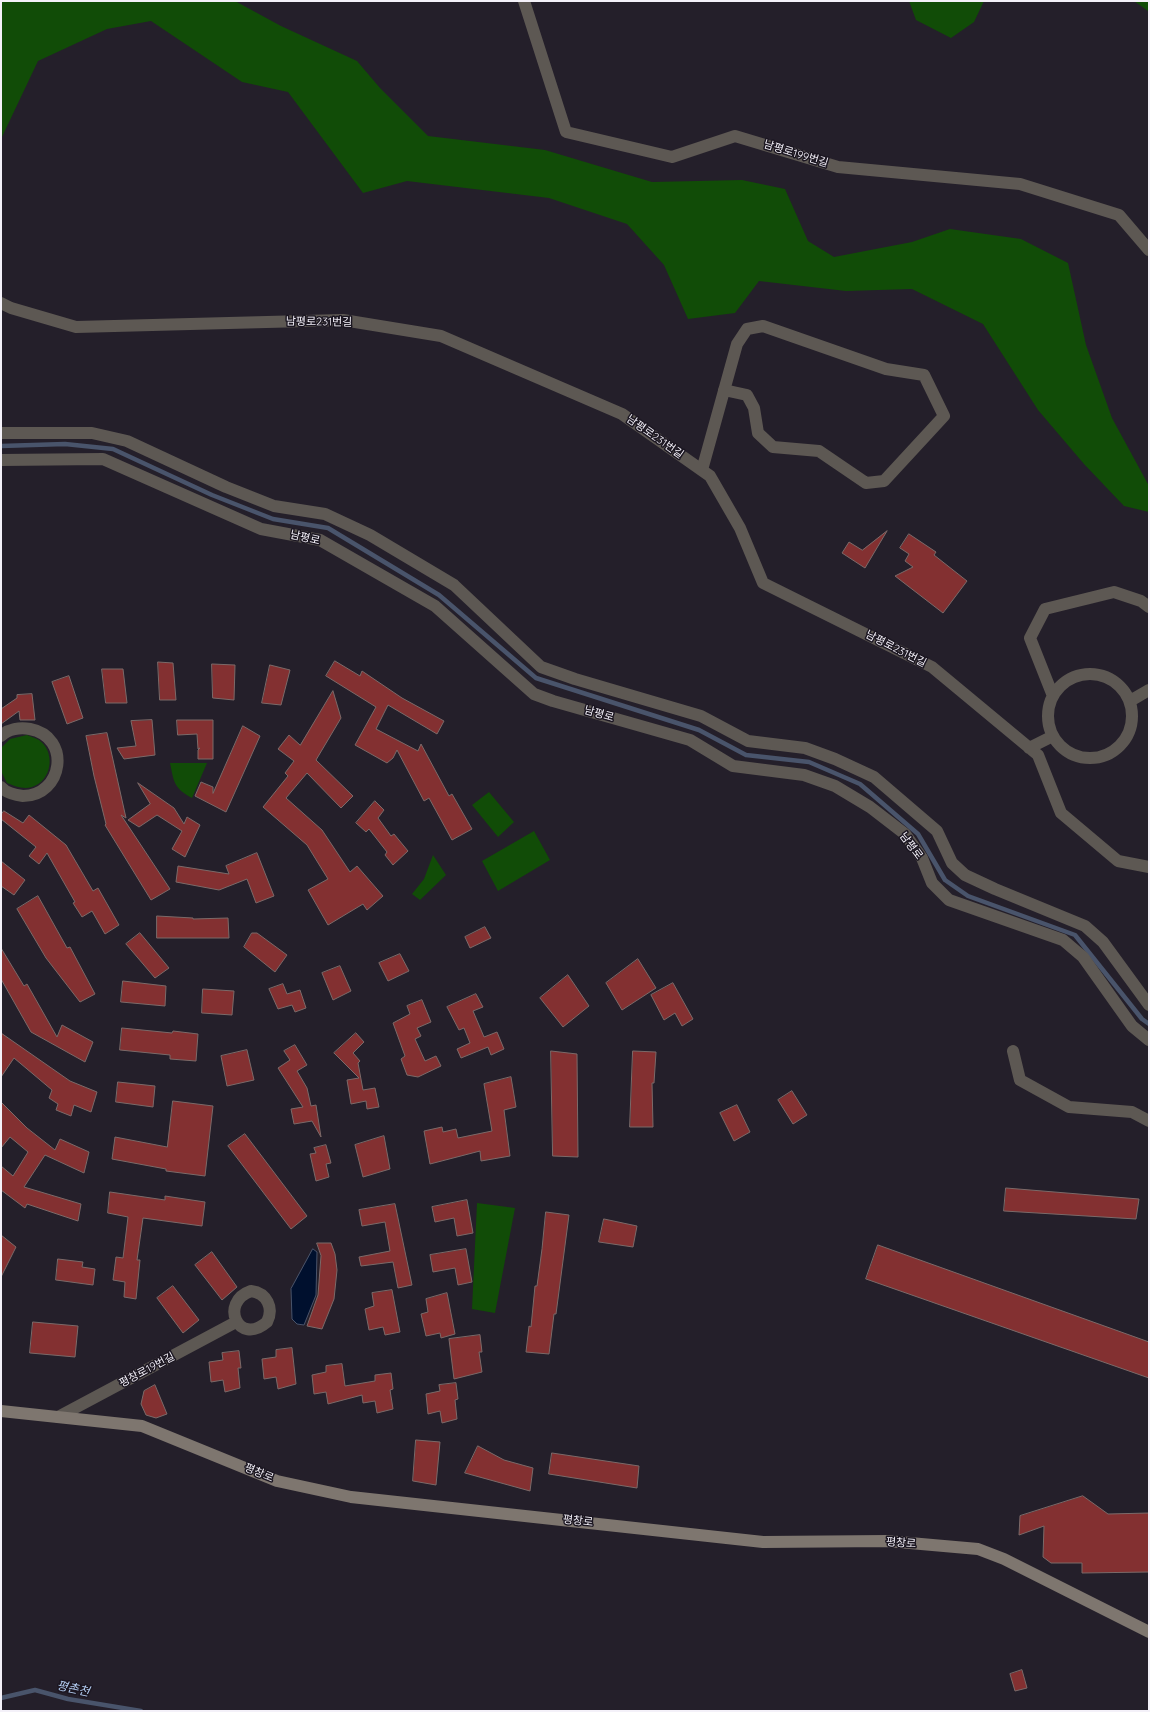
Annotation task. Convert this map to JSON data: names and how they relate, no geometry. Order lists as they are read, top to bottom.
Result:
{
  "streets": {
    "street": [
      "남평로199번길",
      "남평로231번길",
      "남평로",
      "평창로19번길",
      "평창로"
    ]
  },
  "crossings": [
    ["평창로19번길", "평창로"]
  ],
  "water": ["평촌천"]
}
